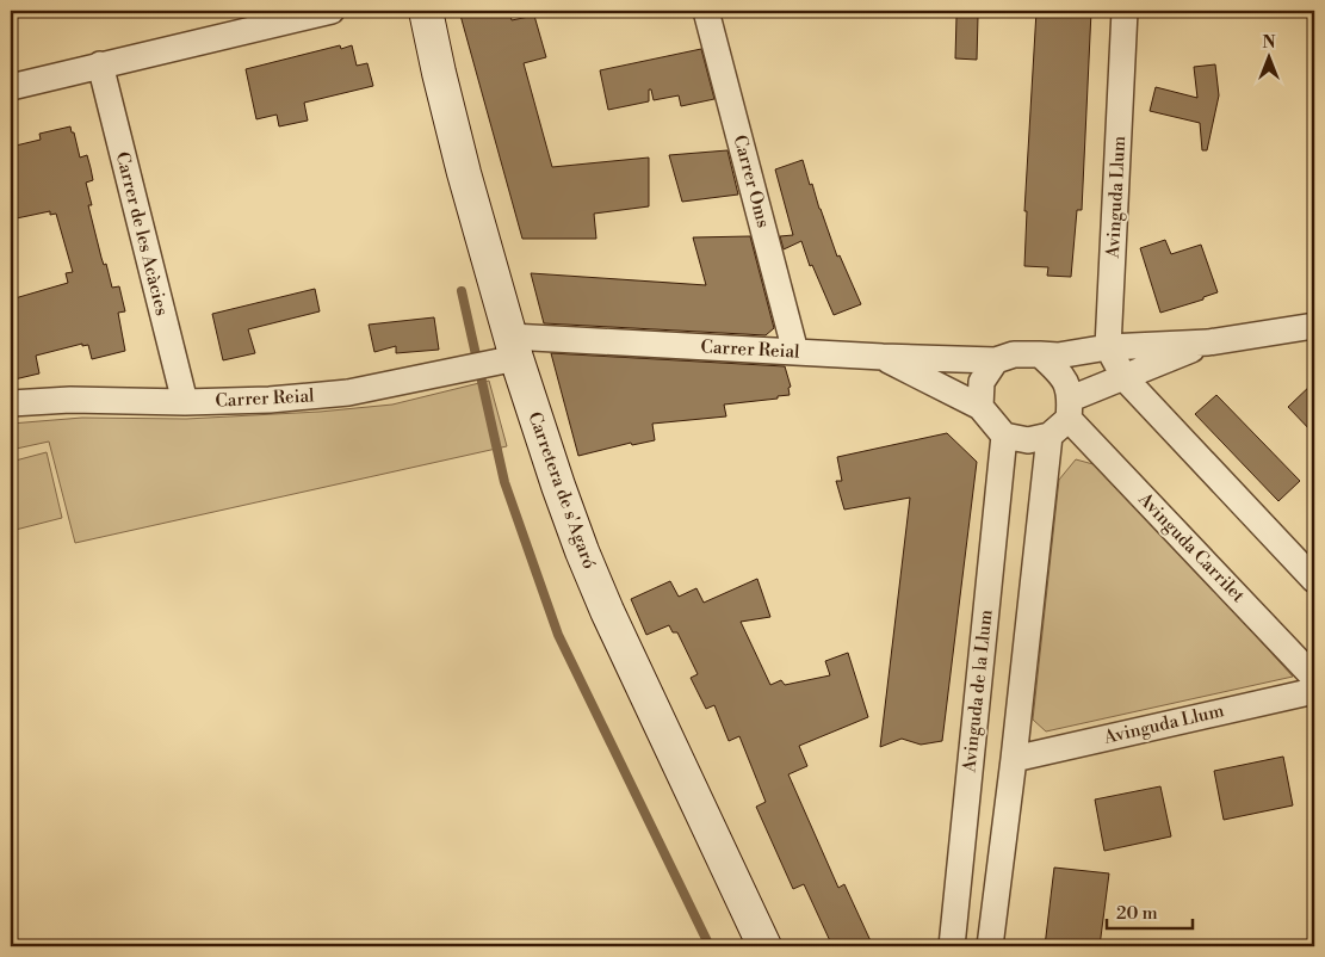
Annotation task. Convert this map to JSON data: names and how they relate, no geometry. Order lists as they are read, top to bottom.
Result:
{
  "streets": {
    "street": [
      "Carrer Oms",
      "Avinguda Llum",
      "Carrer de les Acàcies",
      "Carrer Reial",
      "Carretera de s'Agaró",
      "Avinguda Carrilet",
      "Avinguda de la Llum"
    ]
  },
  "crossings": [
    ["Carrer Oms", "Carrer Reial"],
    ["Carrer de les Acàcies", "Carrer Reial"],
    ["Carrer Reial", "Carretera de s'Agaró"],
    ["Carrer Reial", "Avinguda Carrilet"],
    ["Carrer Reial", "Avinguda de la Llum"],
    ["Avinguda Carrilet", "Avinguda de la Llum"]
  ],
  "scale_bar": "20 m",
  "north": "top"
}
